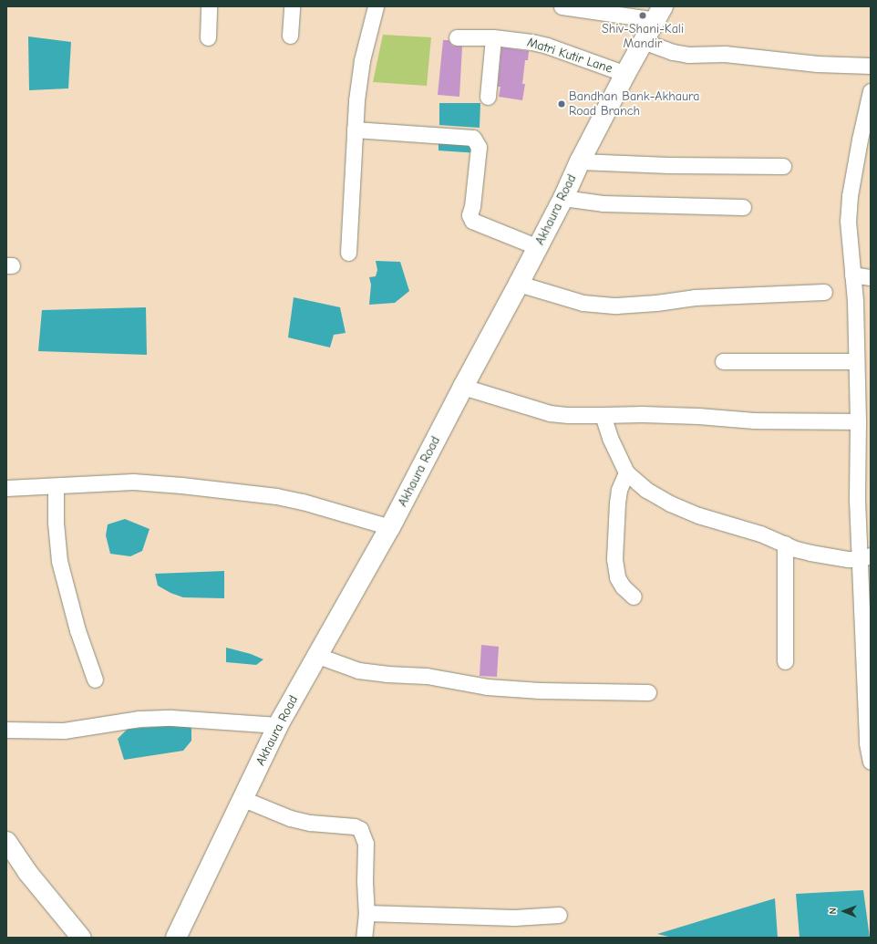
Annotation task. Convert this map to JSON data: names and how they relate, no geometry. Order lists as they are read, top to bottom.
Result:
{
  "streets": {
    "main road": ["Akhaura Road"],
    "street": ["Matri Kutir Lane"]
  },
  "crossings": [
    ["Matri Kutir Lane", "Akhaura Road"]
  ],
  "places": ["Shiv-Shani-Kali Mandir", "Bandhan Bank-Akhaura Road Branch"],
  "north": "left"
}
